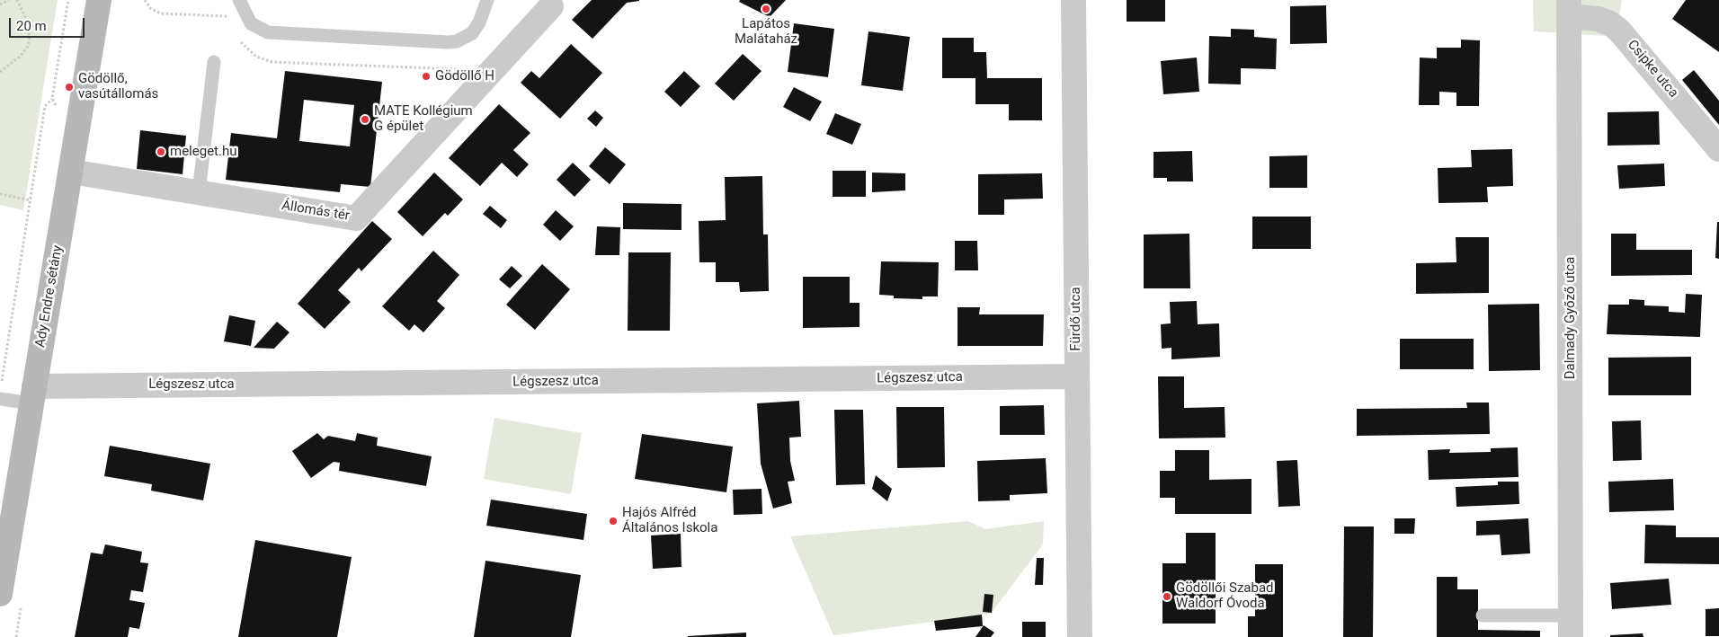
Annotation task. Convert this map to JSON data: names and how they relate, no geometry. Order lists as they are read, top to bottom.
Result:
{
  "streets": {
    "street": [
      "Csipke utca",
      "Állomás tér",
      "Ady Endre sétány",
      "Dalmady Győző utca",
      "Fürdő utca",
      "Légszesz utca"
    ]
  },
  "crossings": [
    ["Csipke utca", "Dalmady Győző utca"],
    ["Állomás tér", "Ady Endre sétány"],
    ["Ady Endre sétány", "Légszesz utca"],
    ["Fürdő utca", "Légszesz utca"]
  ],
  "places": [
    "Lapátos Malátaház",
    "Gödöllő H",
    "Gödöllő, vasútállomás",
    "MATE Kollégium G épület",
    "meleget.hu",
    "Hajós Alfréd Általános Iskola",
    "Gödöllői Szabad Waldorf Óvoda"
  ],
  "scale_bar": "20 m"
}
